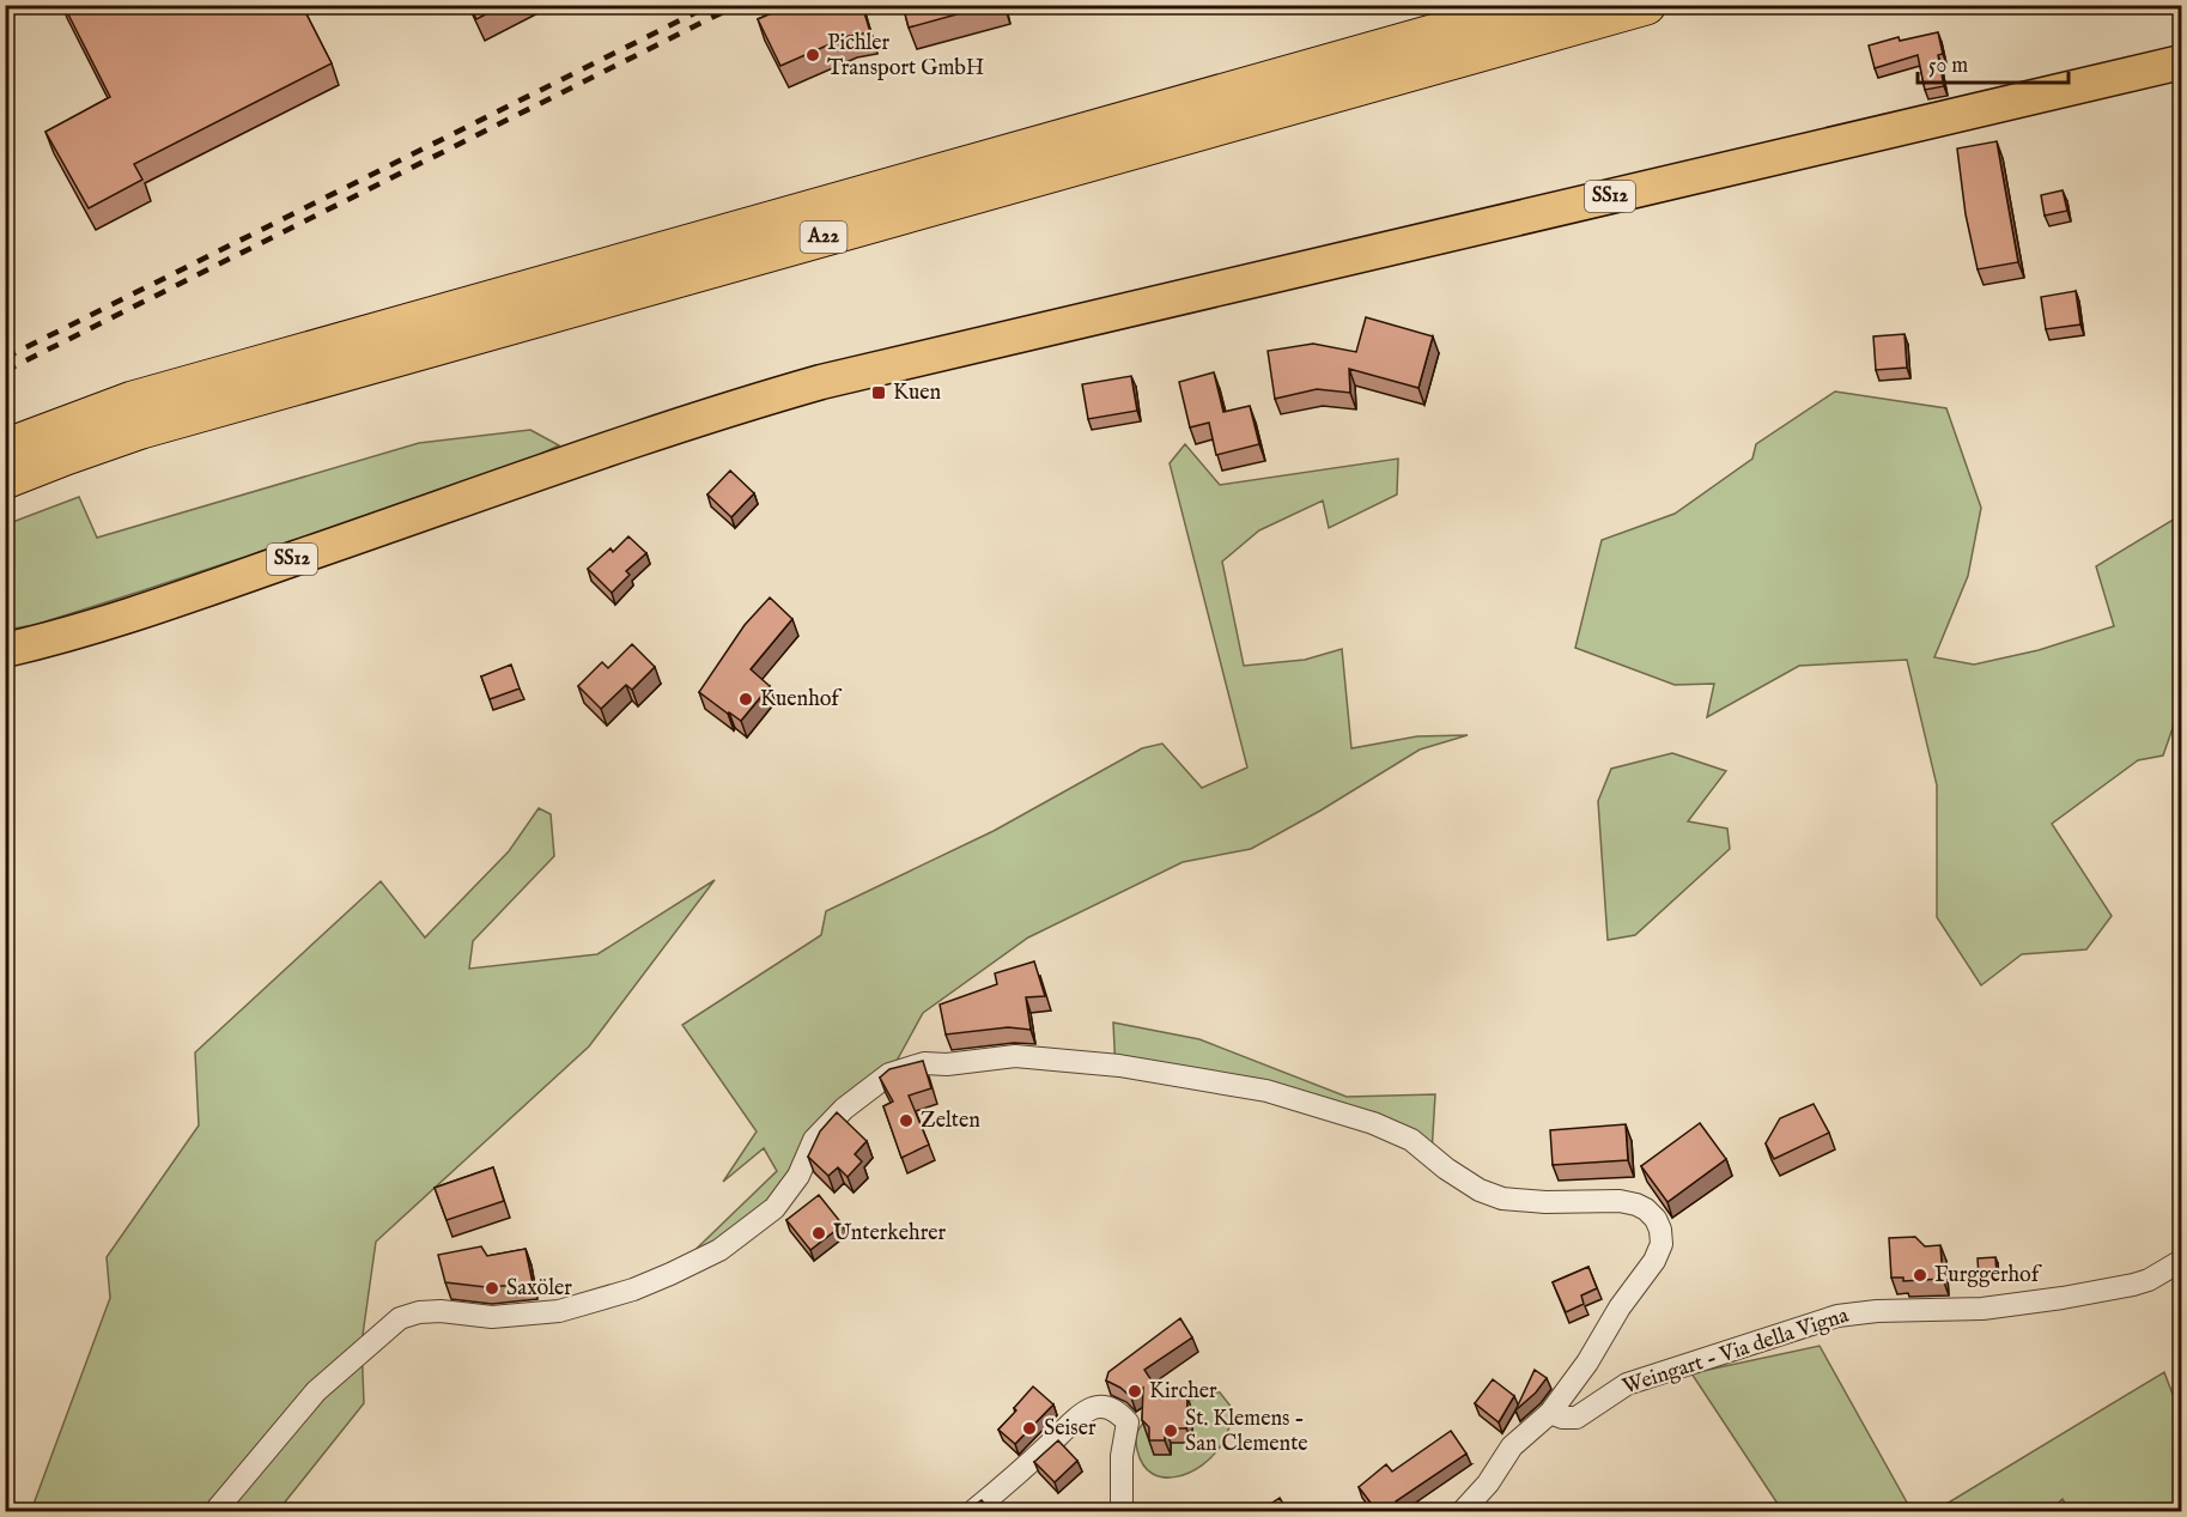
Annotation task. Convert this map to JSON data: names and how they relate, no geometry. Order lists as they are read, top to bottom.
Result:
{
  "streets": {
    "highway": ["A22"],
    "main road": ["SS12"],
    "street": ["Weingart - Via della Vigna"]
  },
  "places": {
    "other": [
      "Pichler Transport GmbH",
      "Kuenhof",
      "Zelten",
      "Unterkehrer",
      "Furggerhof",
      "Saxöler",
      "Kircher",
      "Seiser",
      "St. Klemens - San Clemente"
    ],
    "transit": ["Kuen"]
  },
  "scale_bar": "50 m"
}
